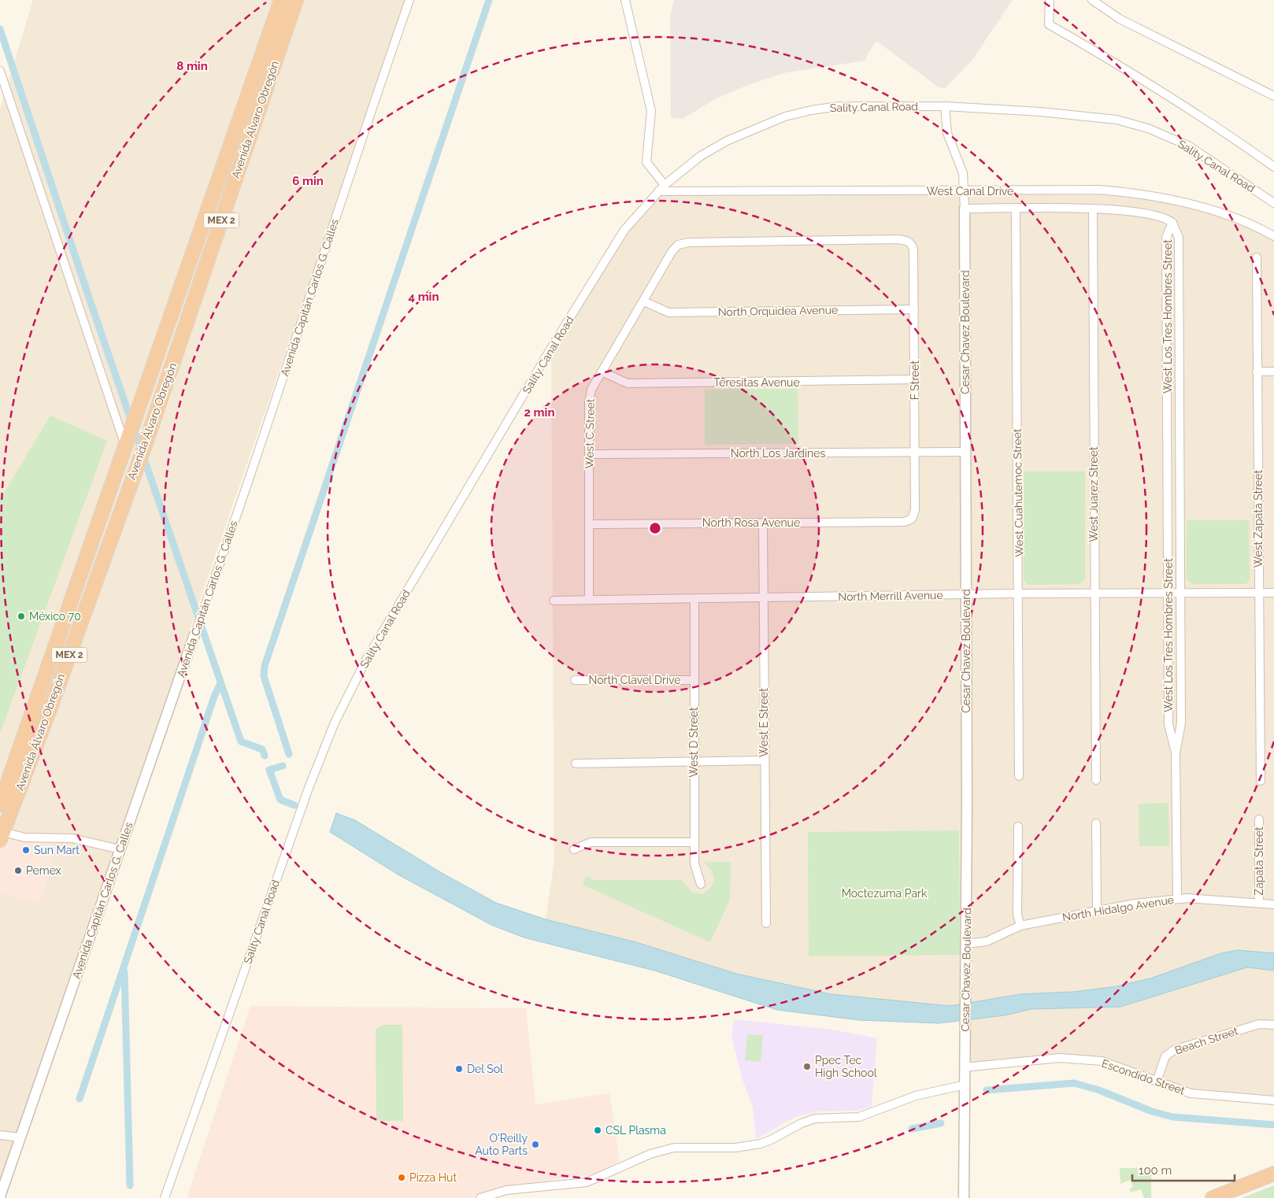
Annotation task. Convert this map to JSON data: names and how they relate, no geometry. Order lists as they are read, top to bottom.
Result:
{
  "streets": {
    "highway": ["Avenida Álvaro Obregón", "MEX 2"],
    "street": [
      "Sality Canal Road",
      "West Canal Drive",
      "Avenida Capitán Carlos G. Calles",
      "North Orquidea Avenue",
      "West Los Tres Hombres Street",
      "Cesar Chavez Boulevard",
      "F Street",
      "Teresitas Avenue",
      "West C Street",
      "North Los Jardines",
      "West Cuahutemoc Street",
      "West Juarez Street",
      "West Zapata Street",
      "North Rosa Avenue",
      "North Merrill Avenue",
      "North Clavel Drive",
      "West E Street",
      "West D Street",
      "Zapata Street",
      "North Hidalgo Avenue",
      "Beach Street",
      "Escondido Street"
    ]
  },
  "crossings": [
    ["Sality Canal Road", "West Canal Drive"],
    ["Sality Canal Road", "Cesar Chavez Boulevard"],
    ["West Canal Drive", "West Los Tres Hombres Street"],
    ["West Canal Drive", "Cesar Chavez Boulevard"],
    ["West Canal Drive", "West Cuahutemoc Street"],
    ["West Canal Drive", "West Juarez Street"],
    ["North Orquidea Avenue", "F Street"],
    ["North Orquidea Avenue", "West C Street"],
    ["West Los Tres Hombres Street", "North Merrill Avenue"],
    ["West Los Tres Hombres Street", "North Hidalgo Avenue"],
    ["Cesar Chavez Boulevard", "North Los Jardines"],
    ["Cesar Chavez Boulevard", "North Merrill Avenue"],
    ["Cesar Chavez Boulevard", "North Hidalgo Avenue"],
    ["Cesar Chavez Boulevard", "Escondido Street"],
    ["F Street", "Teresitas Avenue"],
    ["F Street", "West C Street"],
    ["F Street", "North Los Jardines"],
    ["F Street", "North Rosa Avenue"],
    ["Teresitas Avenue", "West C Street"],
    ["West C Street", "North Los Jardines"],
    ["West C Street", "North Rosa Avenue"],
    ["West C Street", "North Merrill Avenue"],
    ["West Cuahutemoc Street", "North Merrill Avenue"],
    ["West Juarez Street", "North Merrill Avenue"],
    ["West Zapata Street", "North Merrill Avenue"],
    ["North Rosa Avenue", "West E Street"],
    ["North Merrill Avenue", "West E Street"],
    ["North Merrill Avenue", "West D Street"],
    ["North Clavel Drive", "West D Street"],
    ["Zapata Street", "North Hidalgo Avenue"],
    ["Beach Street", "Escondido Street"]
  ],
  "parks": ["Moctezuma Park"],
  "places": [
    "México 70",
    "Sun Mart",
    "Pemex",
    "Ppec Tec High School",
    "Del Sol",
    "CSL Plasma",
    "O'Reilly Auto Parts",
    "Pizza Hut"
  ],
  "scale_bar": "100 m",
  "rings": [
    "8 min",
    "6 min",
    "4 min",
    "2 min"
  ]
}
